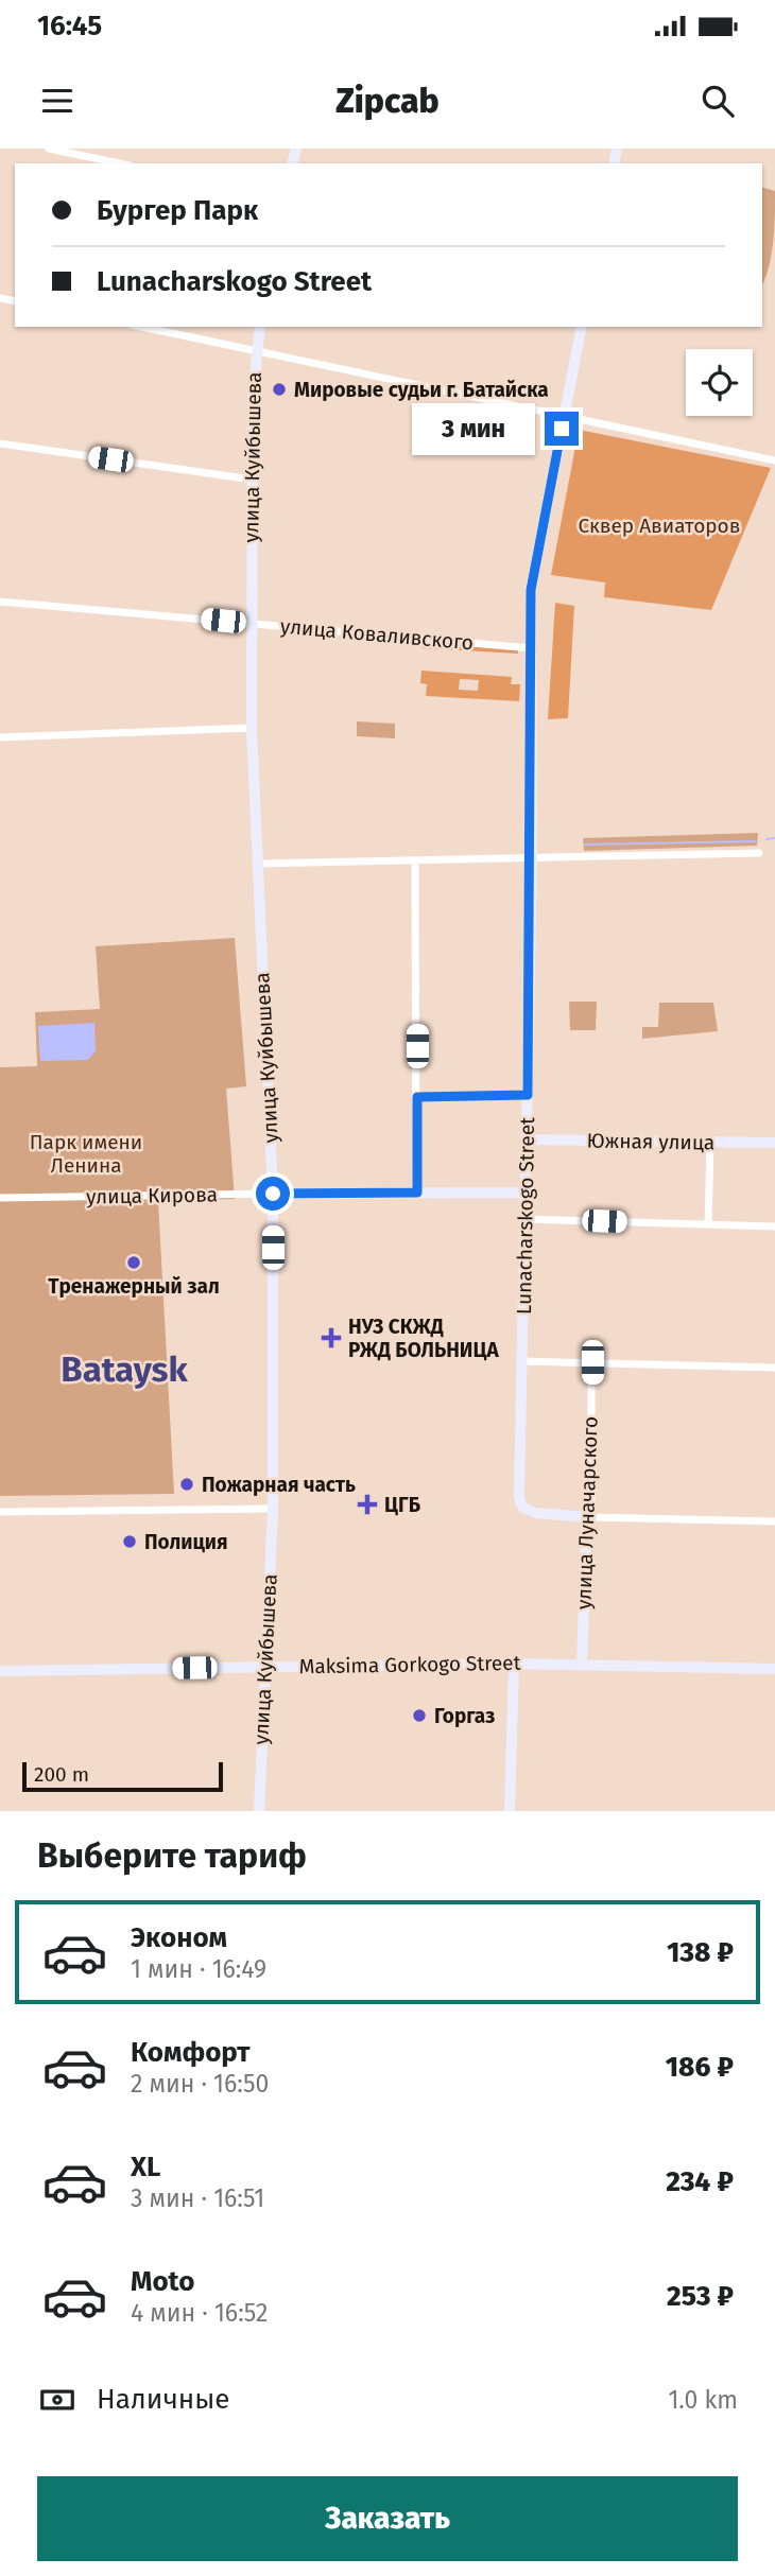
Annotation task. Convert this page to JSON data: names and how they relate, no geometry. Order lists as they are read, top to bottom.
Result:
{
  "streets": {
    "main road": [
      "улица Куйбышева",
      "Южная улица",
      "улица Кирова",
      "Lunacharskogo Street",
      "улица Луначарского",
      "Maksima Gorkogo Street"
    ],
    "street": ["улица Коваливского"]
  },
  "crossings": [
    ["улица Куйбышева", "улица Коваливского"],
    ["улица Куйбышева", "улица Кирова"],
    ["улица Куйбышева", "Maksima Gorkogo Street"],
    ["улица Коваливского", "Lunacharskogo Street"],
    ["Южная улица", "Lunacharskogo Street"],
    ["улица Кирова", "Lunacharskogo Street"],
    ["Lunacharskogo Street", "улица Луначарского"],
    ["улица Луначарского", "Maksima Gorkogo Street"]
  ],
  "districts": ["Bataysk"],
  "parks": ["Сквер Авиаторов", "Парк имени Ленина"],
  "places": {
    "other": [
      "Мировые судьи г. Батайска",
      "Тренажерный зал",
      "Пожарная часть",
      "Полиция",
      "Горгаз"
    ],
    "health": ["НУЗ СКЖД РЖД БОЛЬНИЦА", "ЦГБ"]
  },
  "scale_bar": "200 m",
  "page": {
    "status": "16:45",
    "header": "Zipcab",
    "banner": ["Бургер Парк", "Lunacharskogo Street"],
    "bubble": "3 мин",
    "scale": "200 m",
    "heading": "Выберите тариф",
    "list": [
      {
        "name": "Эконом",
        "note": "1 мин · 16:49",
        "value": "138 ₽"
      },
      {
        "name": "Комфорт",
        "note": "2 мин · 16:50",
        "value": "186 ₽"
      },
      {
        "name": "XL",
        "note": "3 мин · 16:51",
        "value": "234 ₽"
      },
      {
        "name": "Moto",
        "note": "4 мин · 16:52",
        "value": "253 ₽"
      }
    ],
    "pay": ["Наличные", "1.0 km"],
    "buttons": "Заказать"
  }
}
